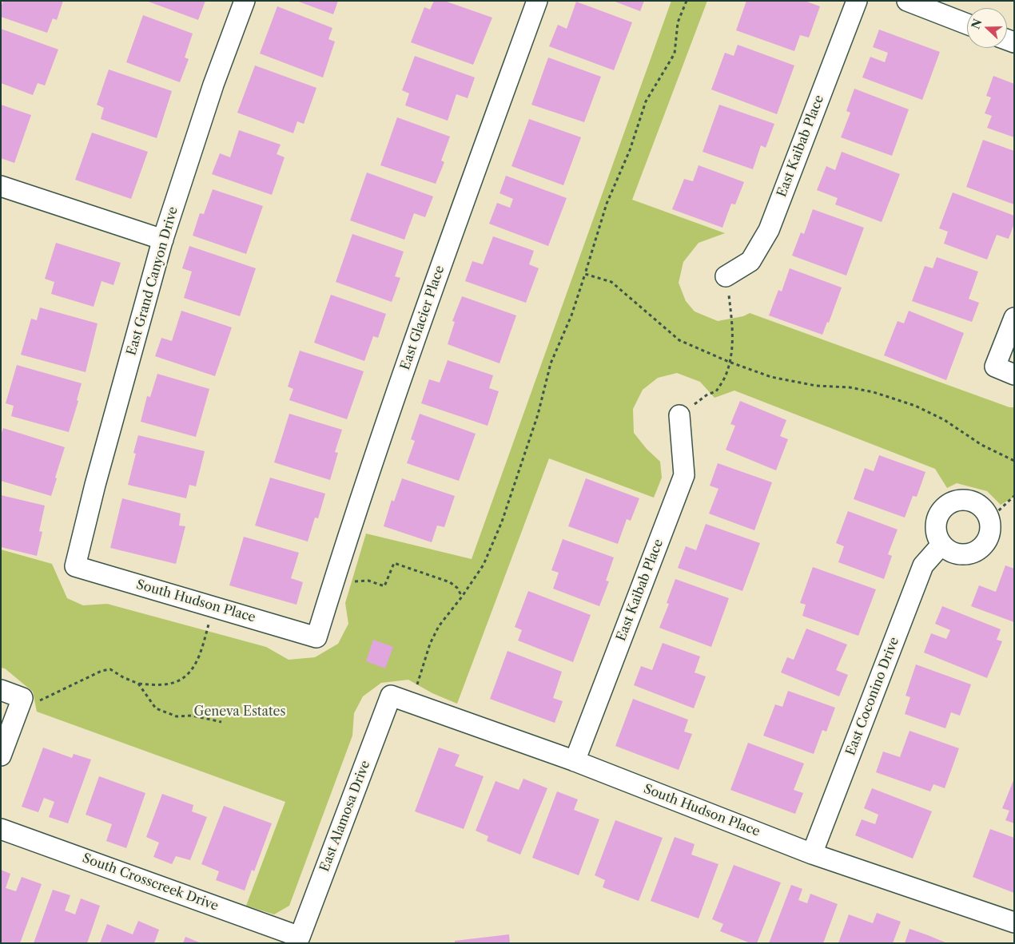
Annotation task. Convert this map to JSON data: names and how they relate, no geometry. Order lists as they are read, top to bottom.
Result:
{
  "streets": {
    "street": [
      "East Kaibab Place",
      "East Grand Canyon Drive",
      "East Glacier Place",
      "South Hudson Place",
      "East Coconino Drive",
      "East Alamosa Drive",
      "South Crosscreek Drive"
    ]
  },
  "crossings": [
    ["East Kaibab Place", "South Hudson Place"],
    ["East Grand Canyon Drive", "South Hudson Place"],
    ["East Glacier Place", "South Hudson Place"],
    ["South Hudson Place", "East Coconino Drive"],
    ["South Hudson Place", "East Alamosa Drive"],
    ["East Alamosa Drive", "South Crosscreek Drive"]
  ],
  "parks": ["Geneva Estates"],
  "north": "left"
}
